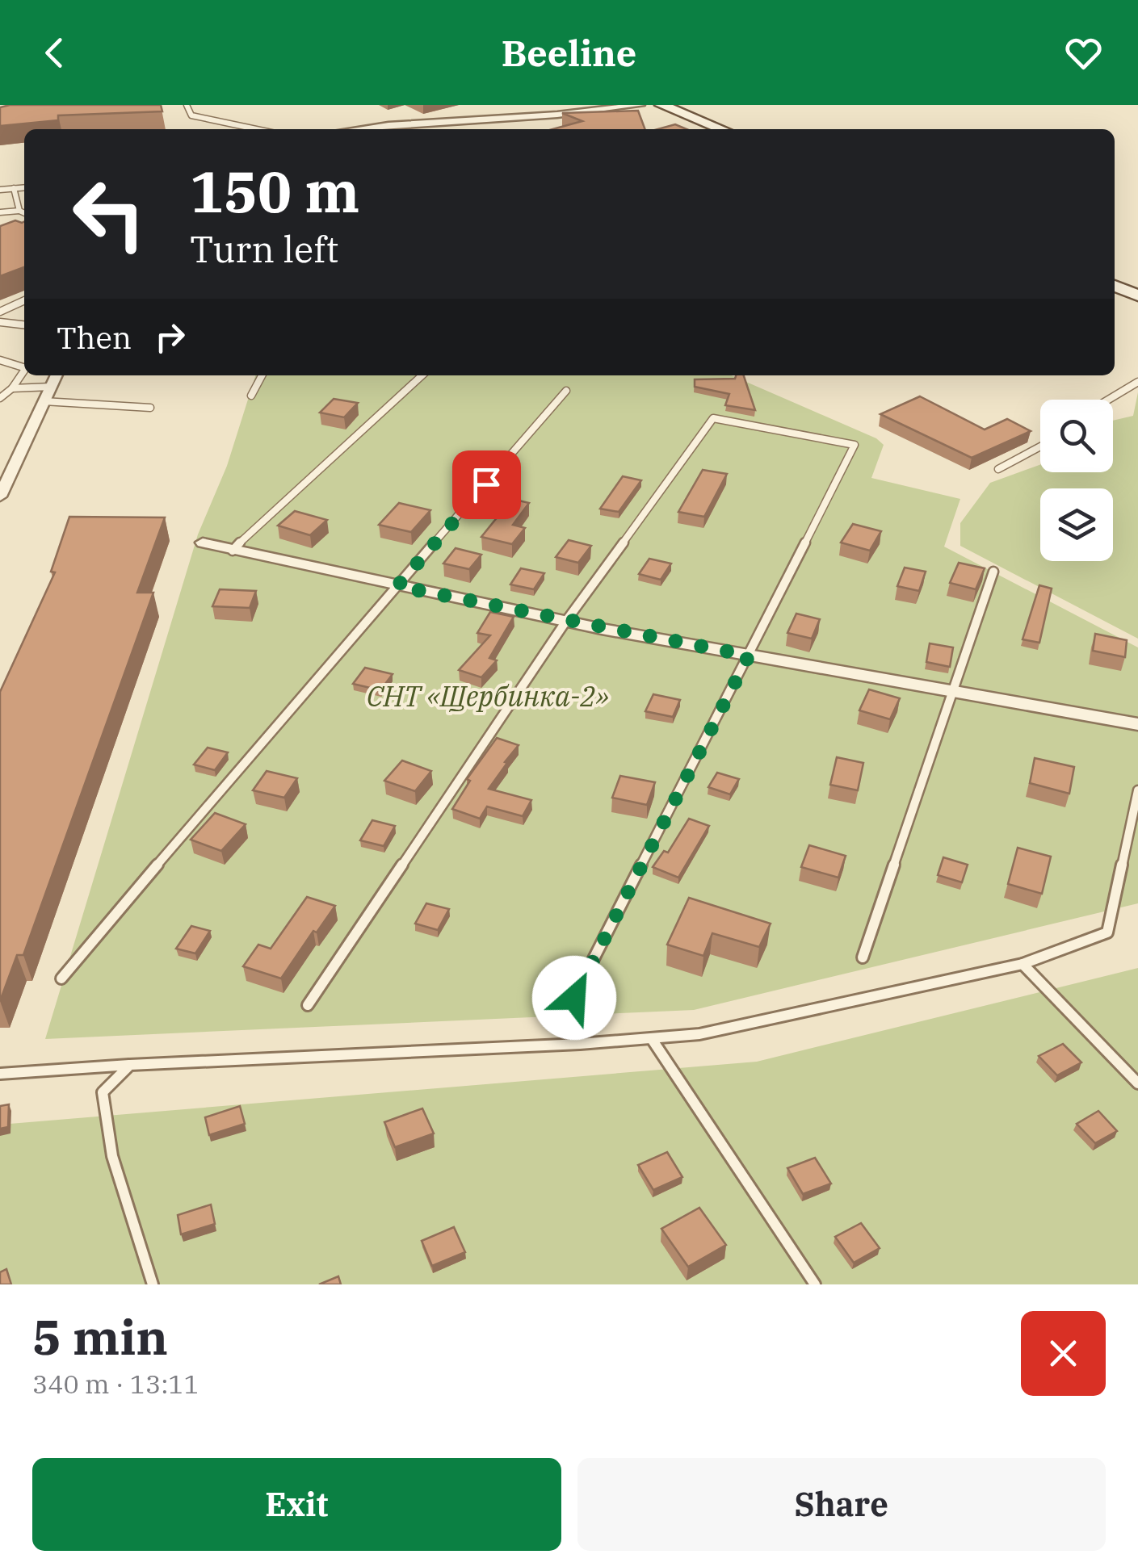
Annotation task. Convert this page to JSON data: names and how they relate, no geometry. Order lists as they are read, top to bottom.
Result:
{
  "parks": ["СНТ «Щербинка-2»"],
  "page": {
    "header": "Beeline",
    "turn": ["150 m", "Turn left"],
    "then": "Then",
    "heading": ["5 min", "340 m · 13:11"],
    "buttons": ["Exit", "Share"]
  }
}
